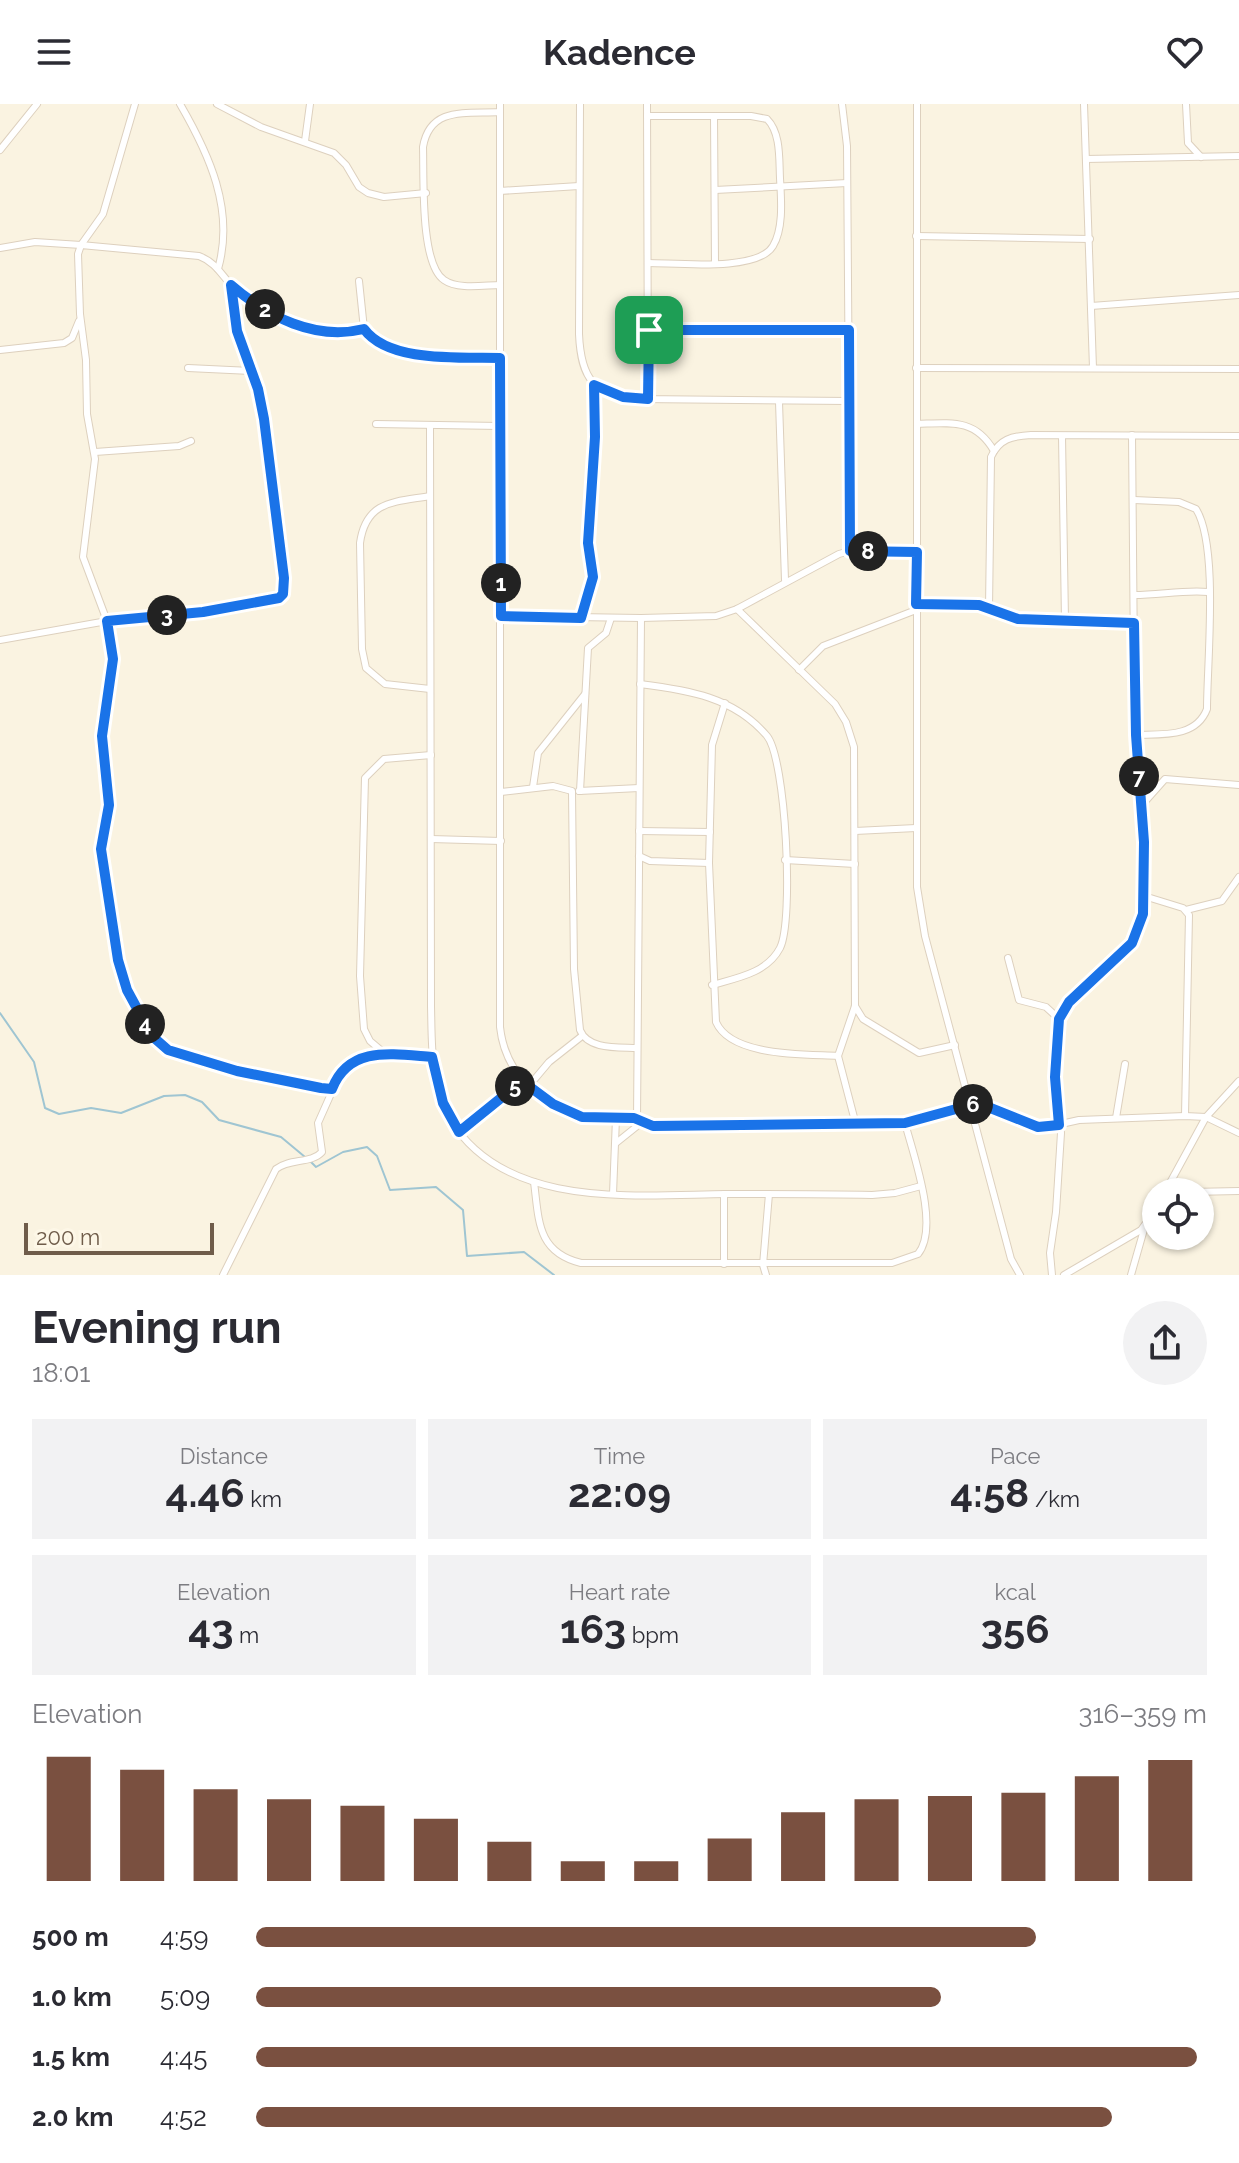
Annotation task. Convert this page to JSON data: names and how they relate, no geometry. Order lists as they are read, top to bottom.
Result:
{
  "scale_bar": "200 m",
  "page": {
    "header": "Kadence",
    "pins": [
      "2",
      "8",
      "1",
      "3",
      "7",
      "4",
      "5",
      "6"
    ],
    "scale": "200 m",
    "heading": ["Evening run", "18:01"],
    "stats": [
      ["Distance", "4.46 km"],
      ["Time", "22:09"],
      ["Pace", "4:58 /km"],
      ["Elevation", "43 m"],
      ["Heart rate", "163 bpm"],
      ["kcal", "356"]
    ],
    "chart": ["Elevation", "316–359 m"],
    "list": [
      {
        "name": "500 m",
        "note": "4:59"
      },
      {
        "name": "1.0 km",
        "note": "5:09"
      },
      {
        "name": "1.5 km",
        "note": "4:45"
      },
      {
        "name": "2.0 km",
        "note": "4:52"
      }
    ]
  }
}
